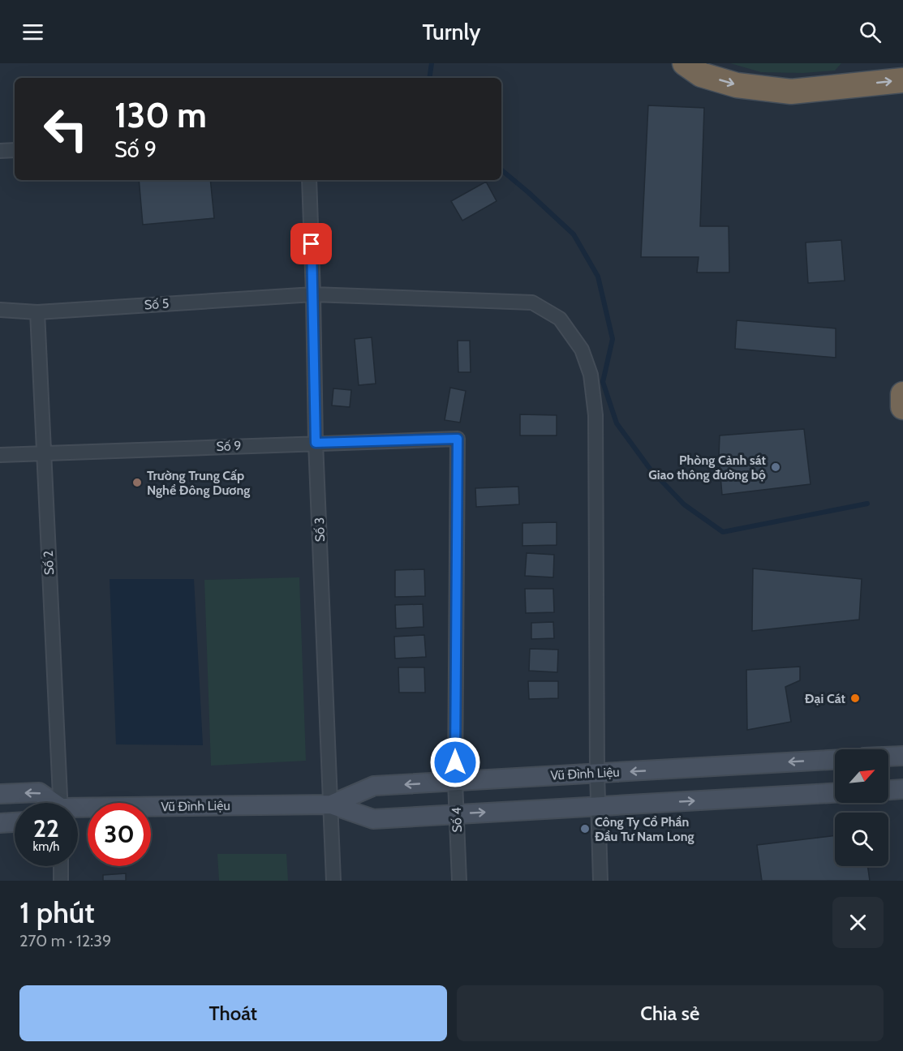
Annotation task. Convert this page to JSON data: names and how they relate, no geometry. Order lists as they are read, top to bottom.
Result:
{
  "streets": {
    "street": [
      "Số 5",
      "Số 9",
      "Số 3",
      "Số 2",
      "Vũ Đình Liệu",
      "Số 4"
    ]
  },
  "crossings": [
    ["Số 5", "Số 3"],
    ["Số 5", "Số 2"],
    ["Số 5", "Vũ Đình Liệu"],
    ["Số 9", "Số 3"],
    ["Số 9", "Số 2"],
    ["Số 9", "Số 4"],
    ["Số 3", "Vũ Đình Liệu"],
    ["Vũ Đình Liệu", "Số 4"]
  ],
  "places": [
    "Phòng Cảnh sát Giao thông đường bộ",
    "Trường Trung Cấp Nghề Đông Dương",
    "Đại Cát",
    "Công Ty Cổ Phần Đầu Tư Nam Long"
  ],
  "north": "top right",
  "page": {
    "header": "Turnly",
    "turn": ["130 m", "Số 9"],
    "speed": "22 km/h",
    "limit": "30",
    "heading": ["1 phút", "270 m · 12:39"],
    "buttons": ["Thoát", "Chia sẻ"]
  }
}
